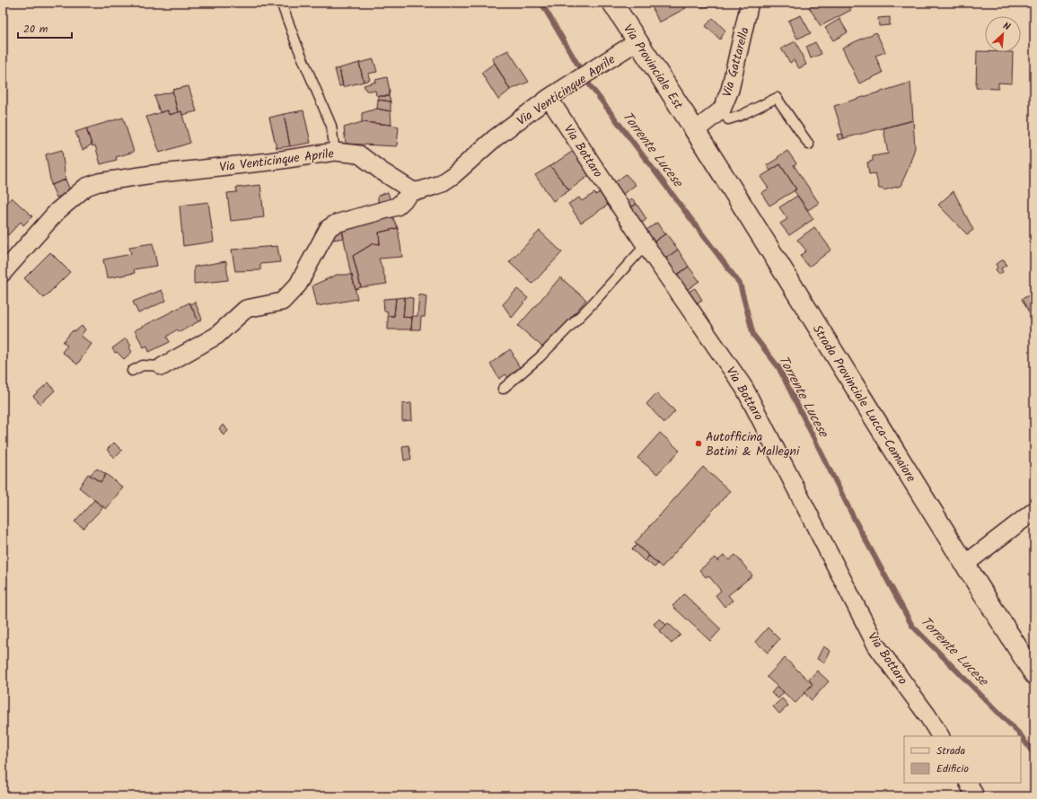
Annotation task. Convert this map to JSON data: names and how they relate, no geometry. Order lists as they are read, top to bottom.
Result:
{
  "streets": {
    "main road": ["Via Provinciale Est", "Strada Provinciale Lucca-Camaiore"],
    "street": ["Via Gattarella", "Via Venticinque Aprile", "Via Bottaro"]
  },
  "crossings": [
    ["Via Gattarella", "Via Provinciale Est"],
    ["Via Gattarella", "Strada Provinciale Lucca-Camaiore"],
    ["Via Provinciale Est", "Via Venticinque Aprile"],
    ["Via Provinciale Est", "Strada Provinciale Lucca-Camaiore"],
    ["Via Venticinque Aprile", "Via Bottaro"]
  ],
  "water": ["Torrente Lucese"],
  "places": ["Autofficina Batini & Mallegni"],
  "legend": ["Strada", "Edificio"],
  "scale_bar": "20 m",
  "north": "top right"
}
